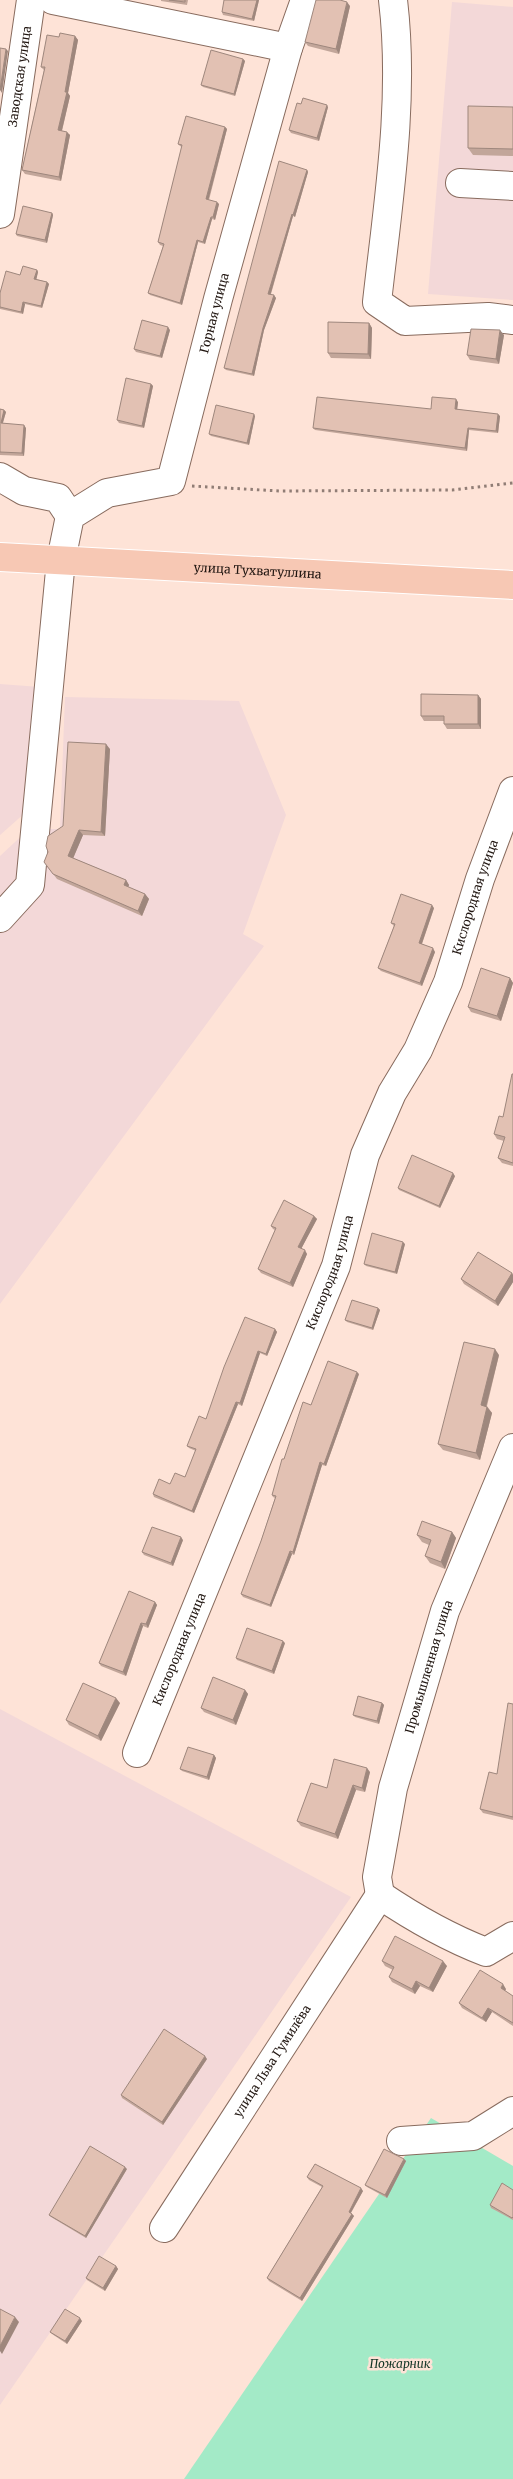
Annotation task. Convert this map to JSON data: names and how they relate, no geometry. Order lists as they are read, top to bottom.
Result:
{
  "streets": {
    "main road": ["улица Тухватуллина"],
    "street": [
      "Заводская улица",
      "Горная улица",
      "Кислородная улица",
      "Промышленная улица",
      "улица Льва Гумилёва"
    ]
  },
  "crossings": [
    ["Промышленная улица", "улица Льва Гумилёва"]
  ],
  "parks": ["Пожарник"]
}
